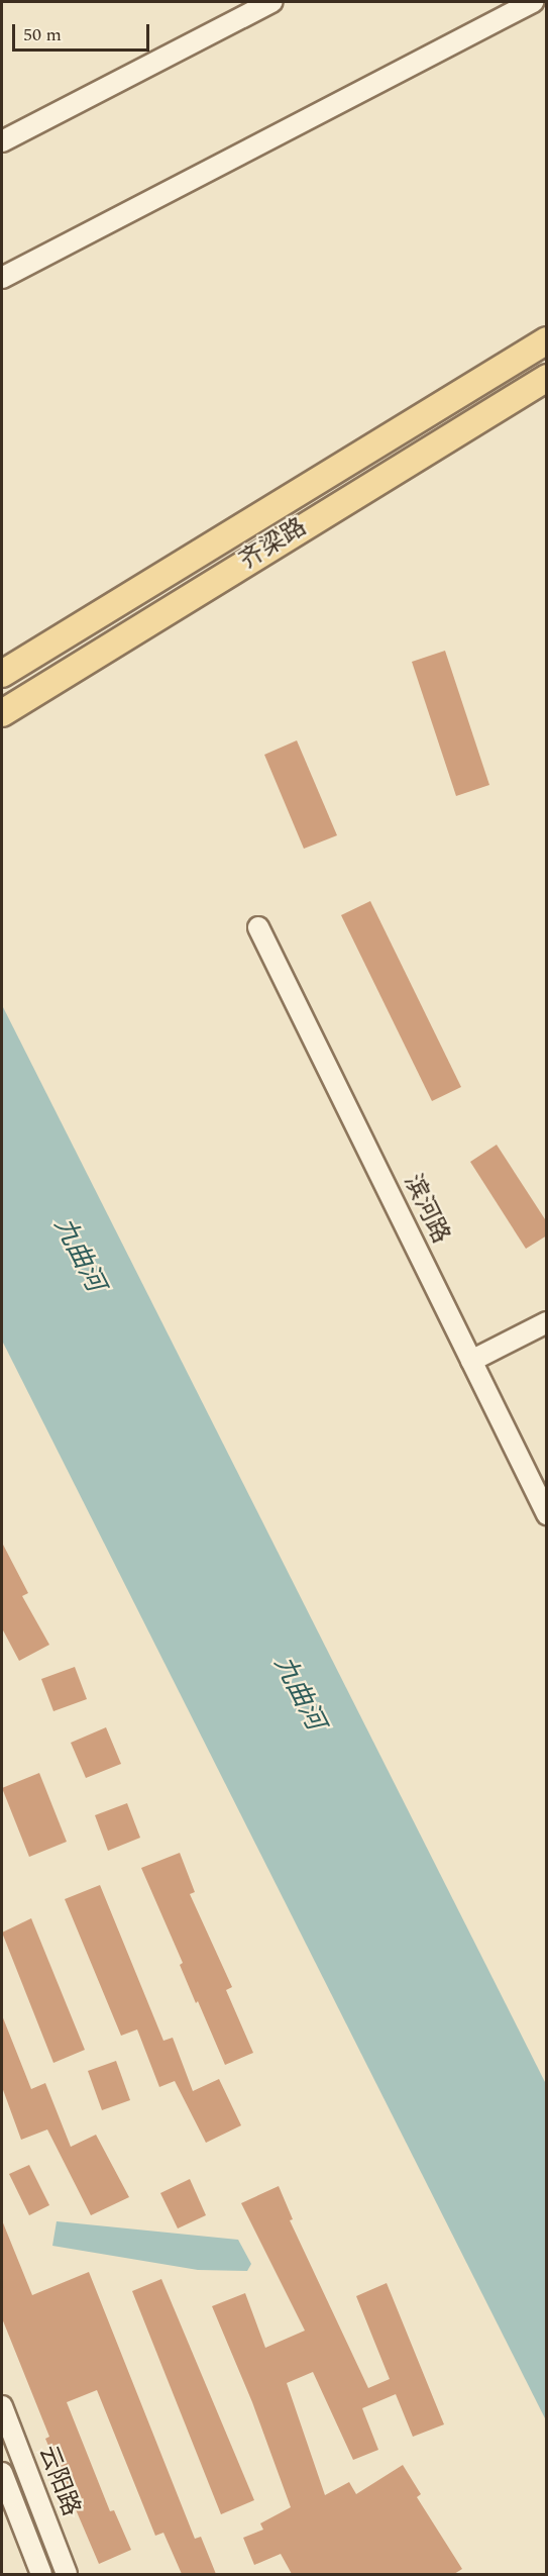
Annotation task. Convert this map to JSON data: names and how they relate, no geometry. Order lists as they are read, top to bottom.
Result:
{
  "streets": {
    "main road": ["齐梁路"],
    "street": ["滨河路", "云阳路"]
  },
  "water": ["九曲河"],
  "scale_bar": "50 m"
}
